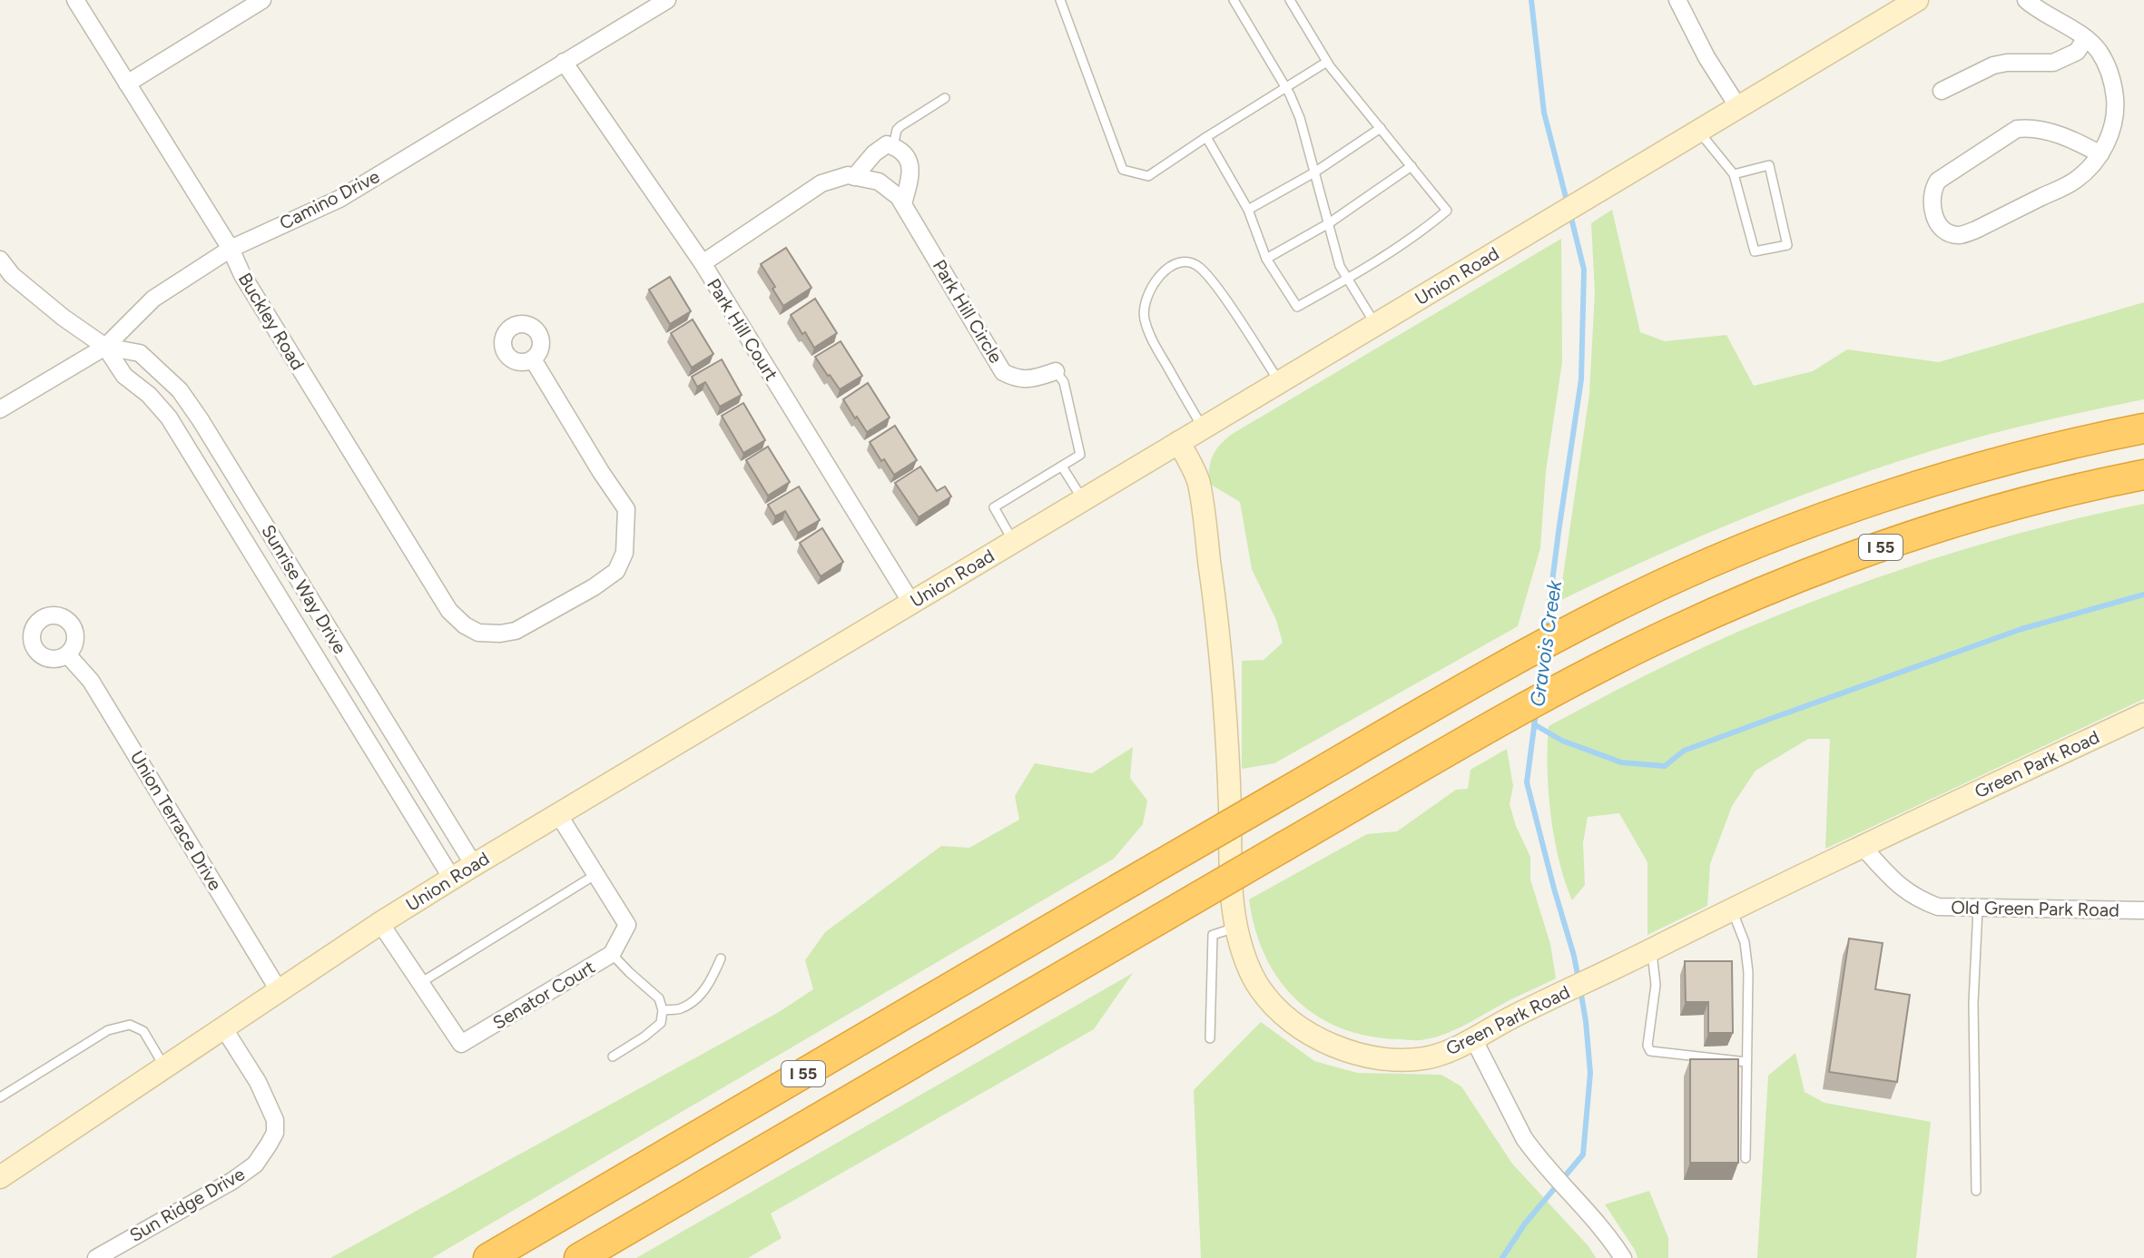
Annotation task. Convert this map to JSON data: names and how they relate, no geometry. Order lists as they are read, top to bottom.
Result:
{
  "streets": {
    "highway": ["I 55"],
    "main road": ["Union Road", "Green Park Road"],
    "street": [
      "Camino Drive",
      "Park Hill Circle",
      "Buckley Road",
      "Park Hill Court",
      "Sunrise Way Drive",
      "Union Terrace Drive",
      "Old Green Park Road",
      "Senator Court",
      "Sun Ridge Drive"
    ]
  },
  "crossings": [
    ["Camino Drive", "Buckley Road"],
    ["Camino Drive", "Park Hill Court"],
    ["Camino Drive", "Sunrise Way Drive"],
    ["Union Road", "Park Hill Court"],
    ["Union Road", "Sunrise Way Drive"],
    ["Union Road", "Green Park Road"],
    ["Union Road", "Union Terrace Drive"],
    ["Union Road", "Senator Court"],
    ["Union Road", "Sun Ridge Drive"],
    ["Green Park Road", "Old Green Park Road"]
  ],
  "water": ["Gravois Creek"]
}
